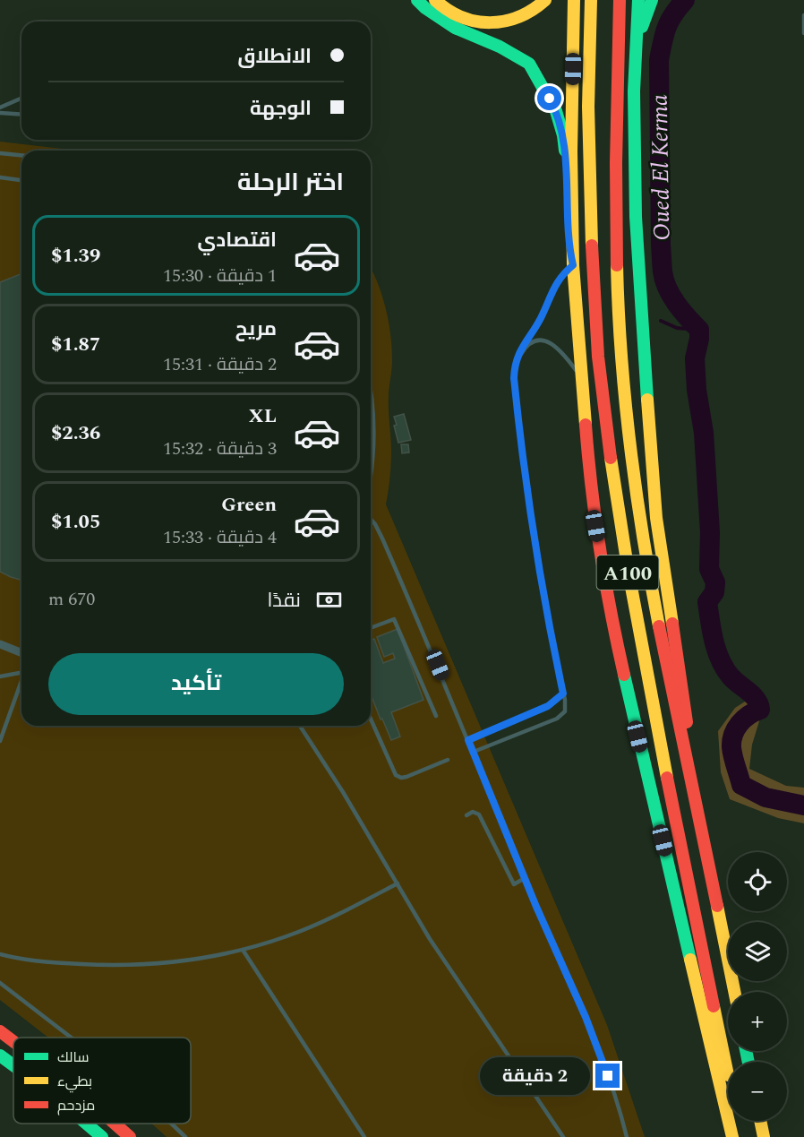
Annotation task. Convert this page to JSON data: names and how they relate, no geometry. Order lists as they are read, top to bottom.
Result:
{
  "streets": {
    "main road": ["A100"]
  },
  "water": ["Oued El Kerma"],
  "legend": ["سالك", "بطيء", "مزدحم"],
  "page": {
    "banner": ["الانطلاق", "الوجهة"],
    "heading": "اختر الرحلة",
    "list": [
      {
        "name": "اقتصادي",
        "note": "1 دقيقة · 15:30",
        "value": "$1.39"
      },
      {
        "name": "مريح",
        "note": "2 دقيقة · 15:31",
        "value": "$1.87"
      },
      {
        "name": "XL",
        "note": "3 دقيقة · 15:32",
        "value": "$2.36"
      },
      {
        "name": "Green",
        "note": "4 دقيقة · 15:33",
        "value": "$1.05"
      }
    ],
    "pay": ["نقدًا", "670 m"],
    "buttons": "تأكيد",
    "map_buttons": ["+", "−"],
    "bubble": "2 دقيقة"
  }
}
